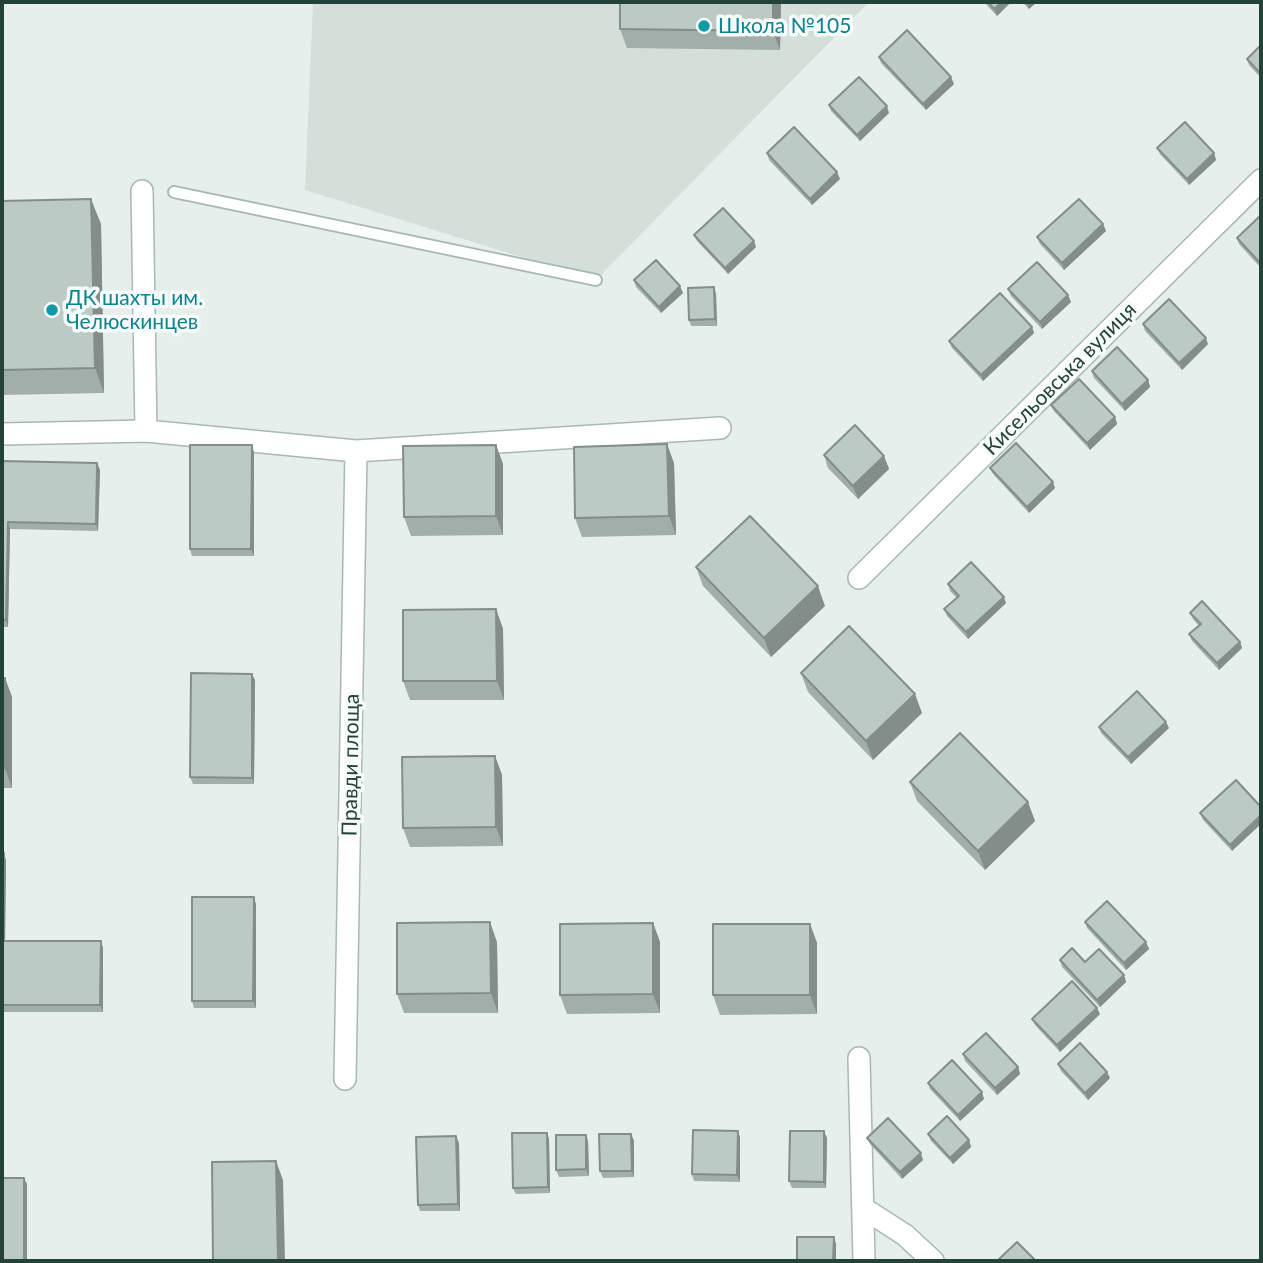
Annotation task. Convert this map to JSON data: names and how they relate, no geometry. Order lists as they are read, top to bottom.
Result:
{
  "streets": {
    "street": ["Кисельовська вулиця", "Правди площа"]
  },
  "places": ["Школа №105", "ДК шахты им. Челюскинцев"]
}
